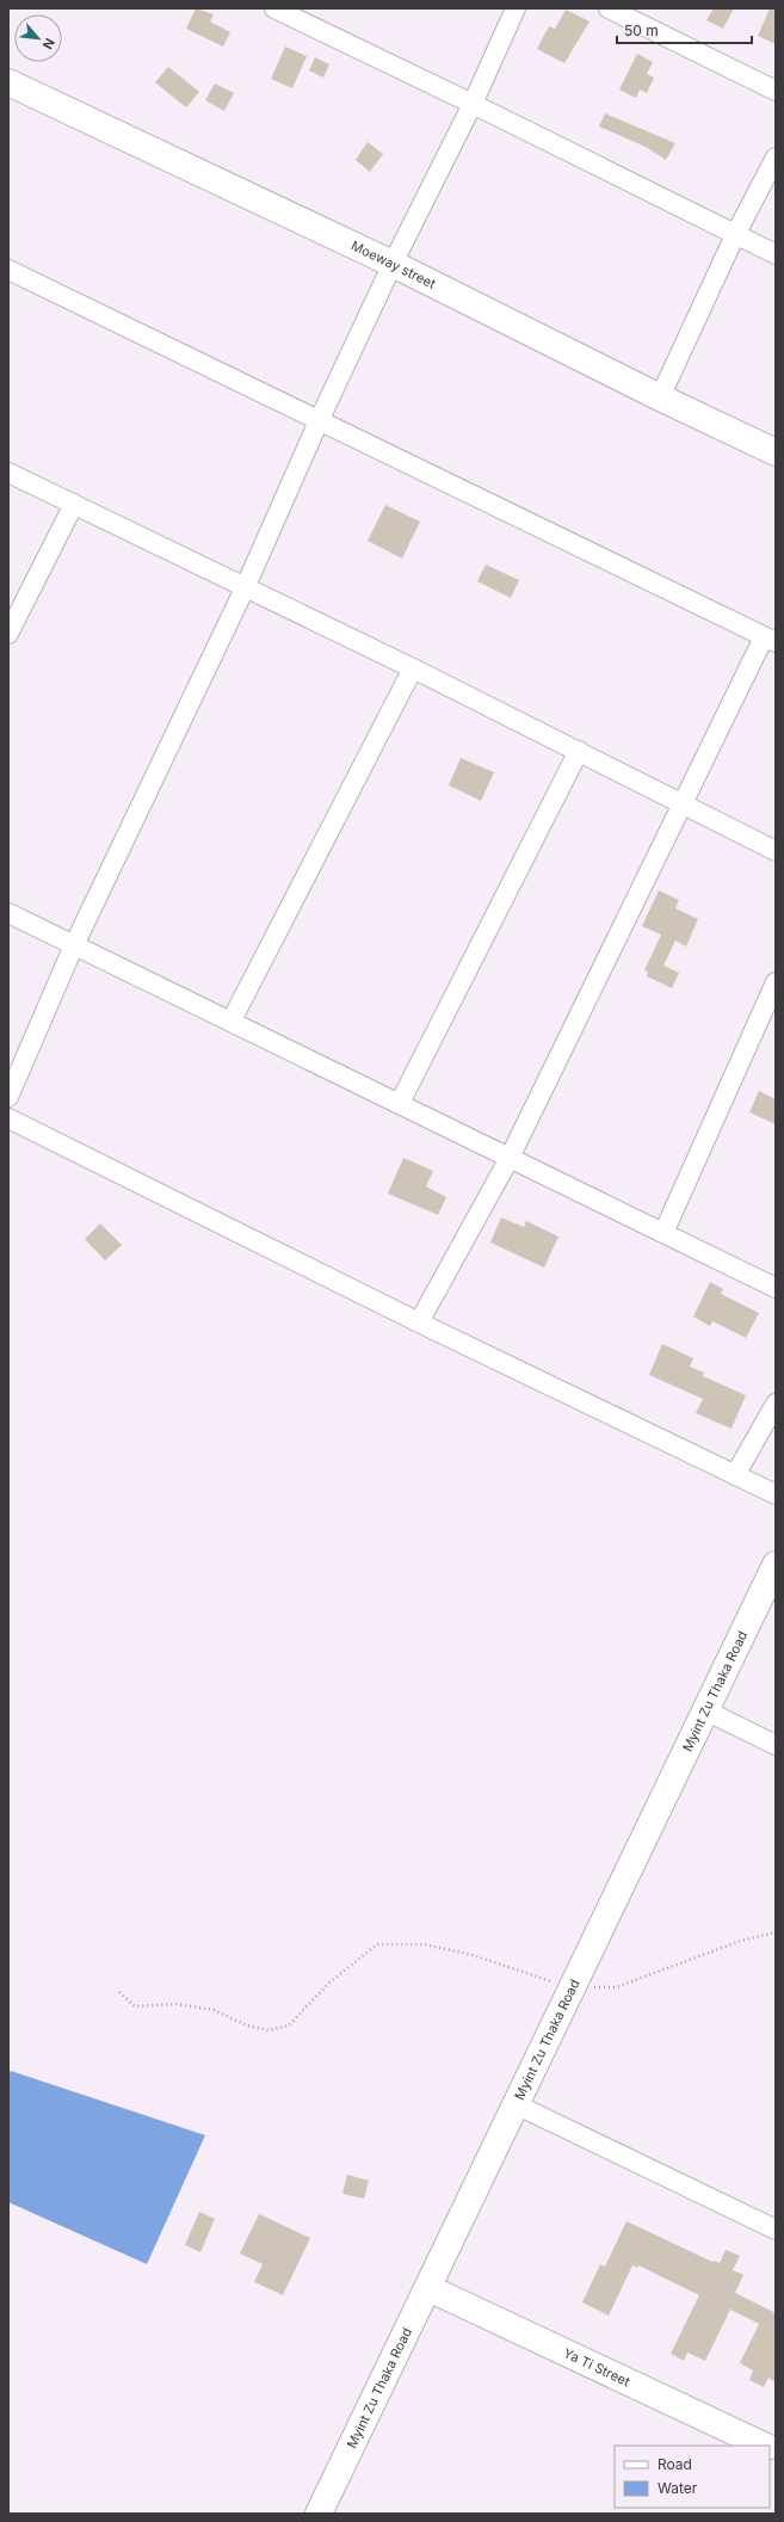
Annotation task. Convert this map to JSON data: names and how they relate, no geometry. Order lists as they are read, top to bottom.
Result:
{
  "streets": {
    "street": ["Moeway street", "Myint Zu Thaka Road", "Ya Ti Street"]
  },
  "crossings": [
    ["Myint Zu Thaka Road", "Ya Ti Street"]
  ],
  "legend": ["Road", "Water"],
  "scale_bar": "50 m",
  "north": "bottom right"
}
